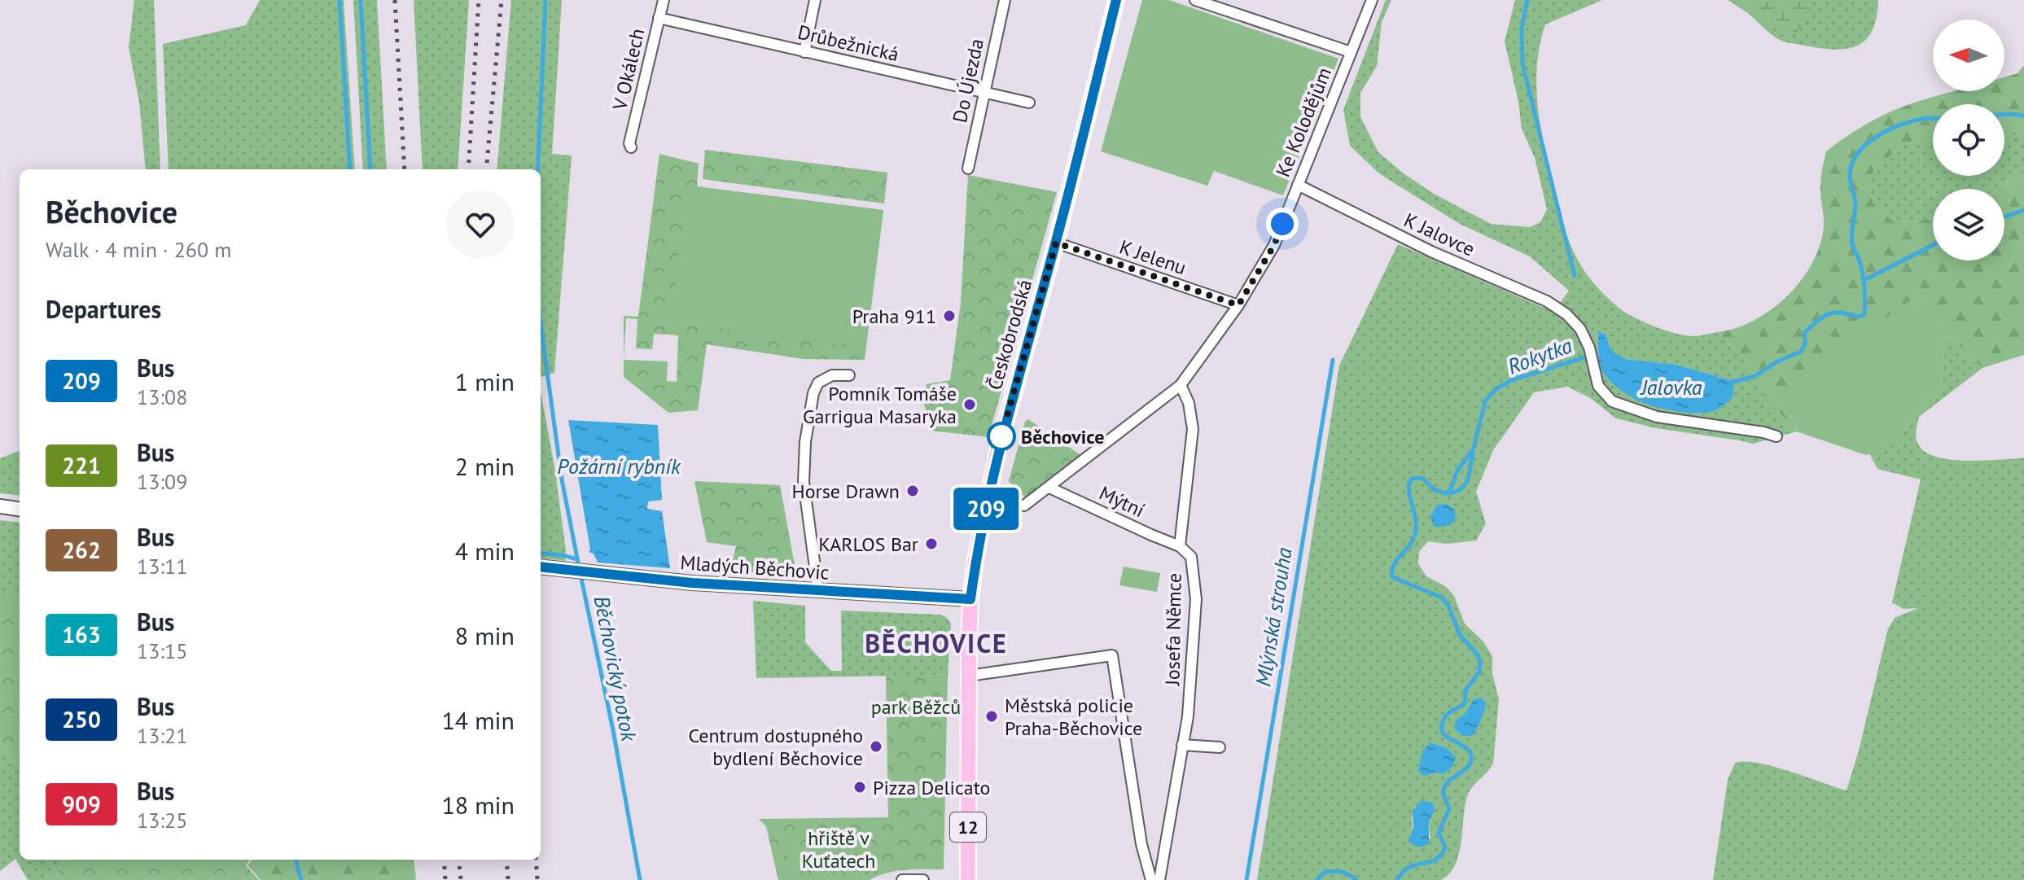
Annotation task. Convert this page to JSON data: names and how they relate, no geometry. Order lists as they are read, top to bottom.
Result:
{
  "streets": {
    "main road": ["Českobrodská", "12"],
    "street": [
      "Drůbežnická",
      "V Okálech",
      "Do Újezda",
      "Ke Kolodějům",
      "K Jalovce",
      "K Jelenu",
      "Mýtní",
      "Mladých Běchovic",
      "Josefa Němce"
    ]
  },
  "crossings": [
    ["Drůbežnická", "V Okálech"],
    ["Drůbežnická", "Do Újezda"],
    ["Ke Kolodějům", "K Jalovce"],
    ["Ke Kolodějům", "K Jelenu"],
    ["Ke Kolodějům", "Mýtní"],
    ["Ke Kolodějům", "Josefa Němce"],
    ["K Jelenu", "Českobrodská"],
    ["Českobrodská", "Mladých Běchovic"],
    ["Mýtní", "Josefa Němce"]
  ],
  "districts": ["BĚCHOVICE"],
  "water": [
    "Rokytka",
    "Jalovka",
    "Požární rybník",
    "Mlýnská strouha",
    "Běchovický potok"
  ],
  "parks": ["park Běžců", "hřiště v Kuťatech"],
  "places": [
    "Praha 911",
    "Pomník Tomáše Garrigua Masaryka",
    "Běchovice",
    "Horse Drawn",
    "KARLOS Bar",
    "Městská policie Praha-Běchovice",
    "Centrum dostupného bydlení Běchovice",
    "Pizza Delicato"
  ],
  "lines": ["bus line 209"],
  "north": "left",
  "page": {
    "on_map": "209",
    "heading": [
      ["Běchovice", "Walk · 4 min · 260 m"],
      "Departures"
    ],
    "list": [
      {
        "mark": "209",
        "name": "Bus",
        "note": "13:08",
        "value": "1 min"
      },
      {
        "mark": "221",
        "name": "Bus",
        "note": "13:09",
        "value": "2 min"
      },
      {
        "mark": "262",
        "name": "Bus",
        "note": "13:11",
        "value": "4 min"
      },
      {
        "mark": "163",
        "name": "Bus",
        "note": "13:15",
        "value": "8 min"
      },
      {
        "mark": "250",
        "name": "Bus",
        "note": "13:21",
        "value": "14 min"
      },
      {
        "mark": "909",
        "name": "Bus",
        "note": "13:25",
        "value": "18 min"
      }
    ]
  }
}
